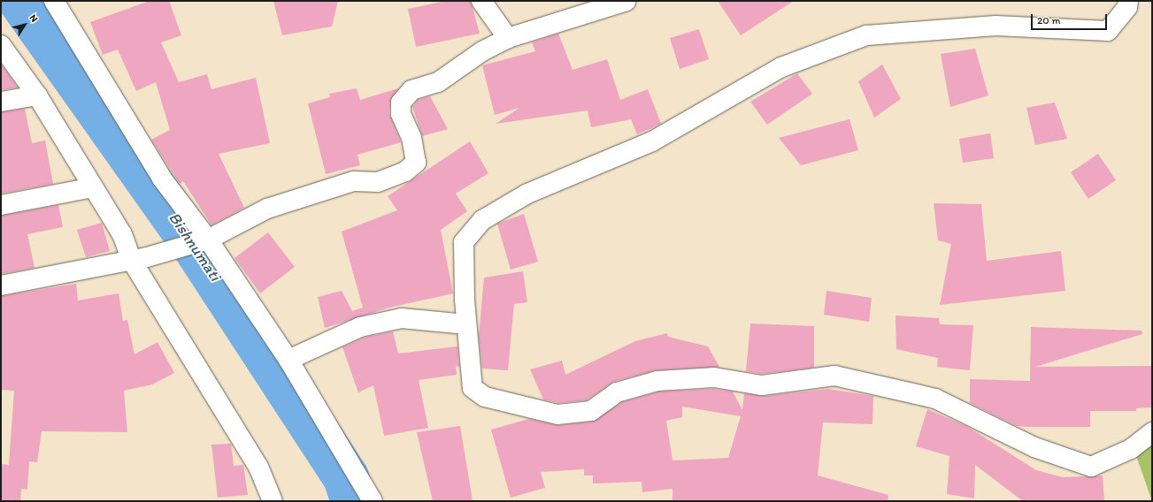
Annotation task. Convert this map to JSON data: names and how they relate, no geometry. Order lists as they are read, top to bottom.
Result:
{
  "water": ["Bishnumati"],
  "scale_bar": "20 m",
  "north": "top right"
}
